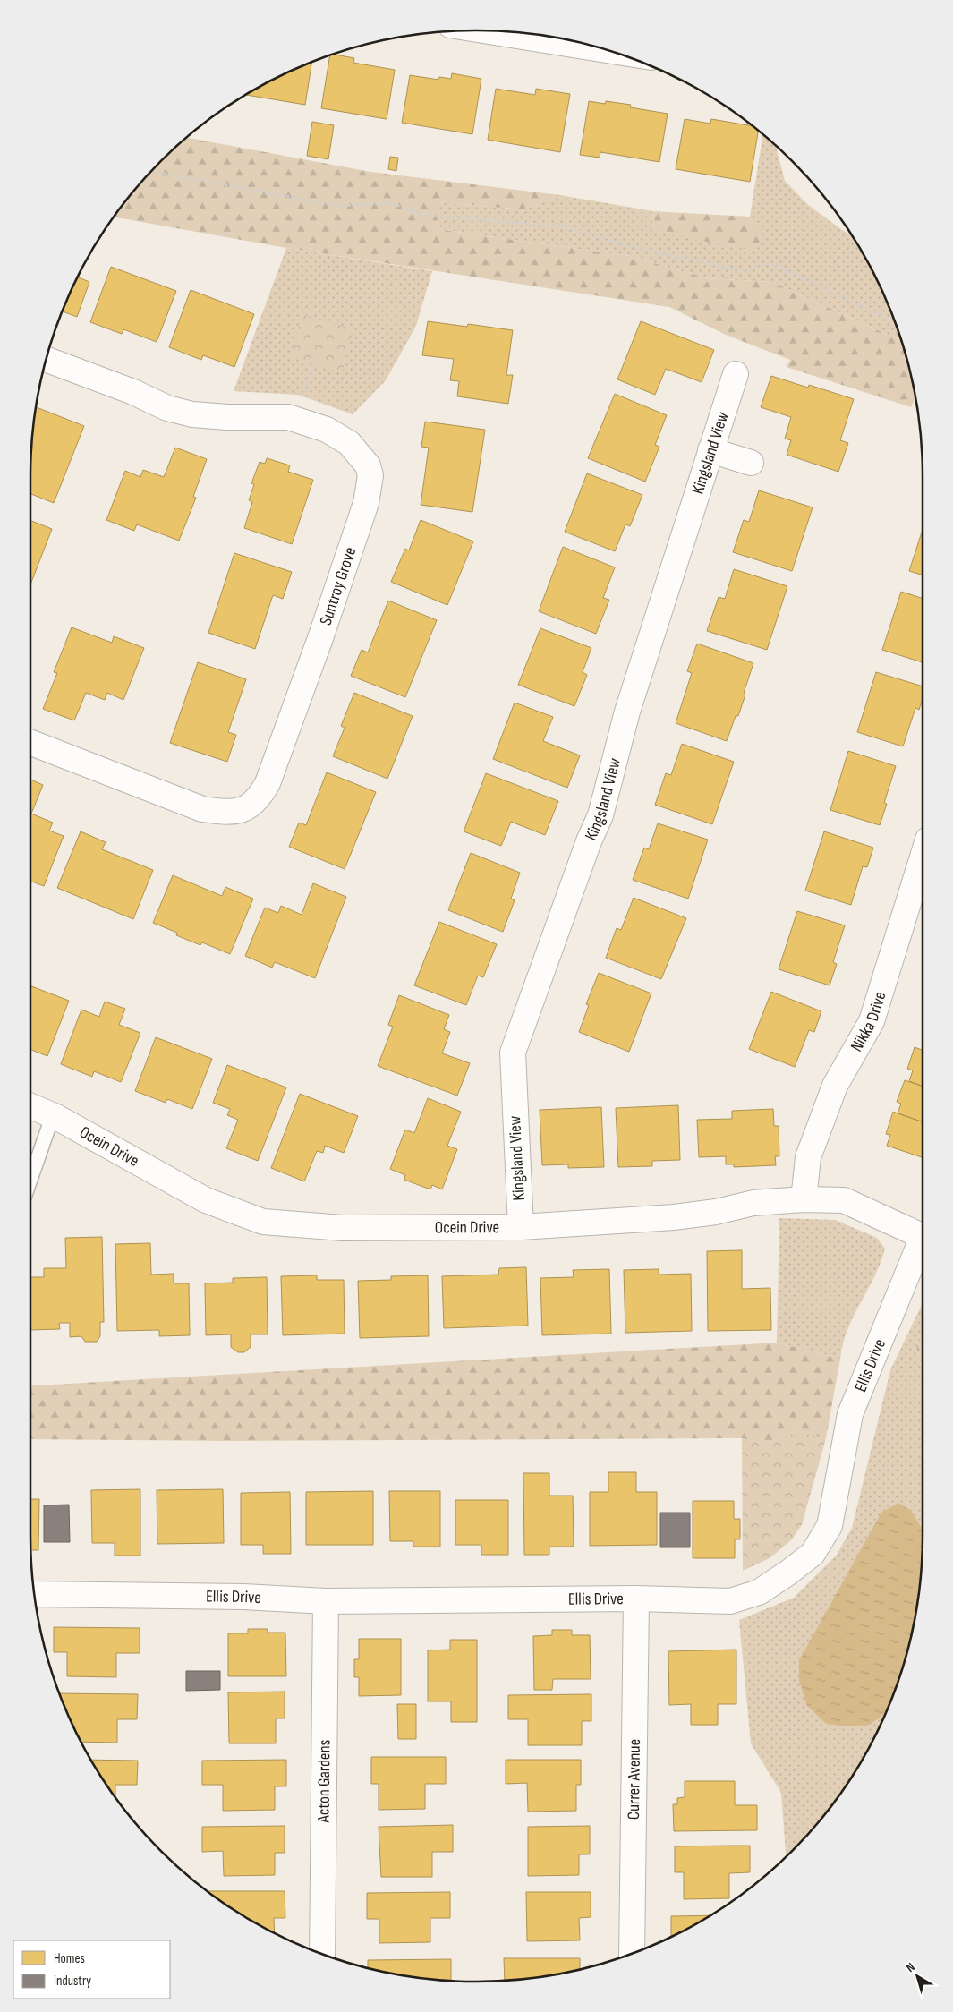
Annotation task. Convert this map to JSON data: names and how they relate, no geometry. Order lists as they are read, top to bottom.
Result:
{
  "streets": {
    "street": [
      "Kingsland View",
      "Suntroy Grove",
      "Nikka Drive",
      "Ocein Drive",
      "Ellis Drive",
      "Currer Avenue",
      "Acton Gardens"
    ]
  },
  "crossings": [
    ["Kingsland View", "Ocein Drive"],
    ["Nikka Drive", "Ocein Drive"],
    ["Ellis Drive", "Currer Avenue"],
    ["Ellis Drive", "Acton Gardens"]
  ],
  "legend": ["Homes", "Industry"],
  "north": "top left"
}
